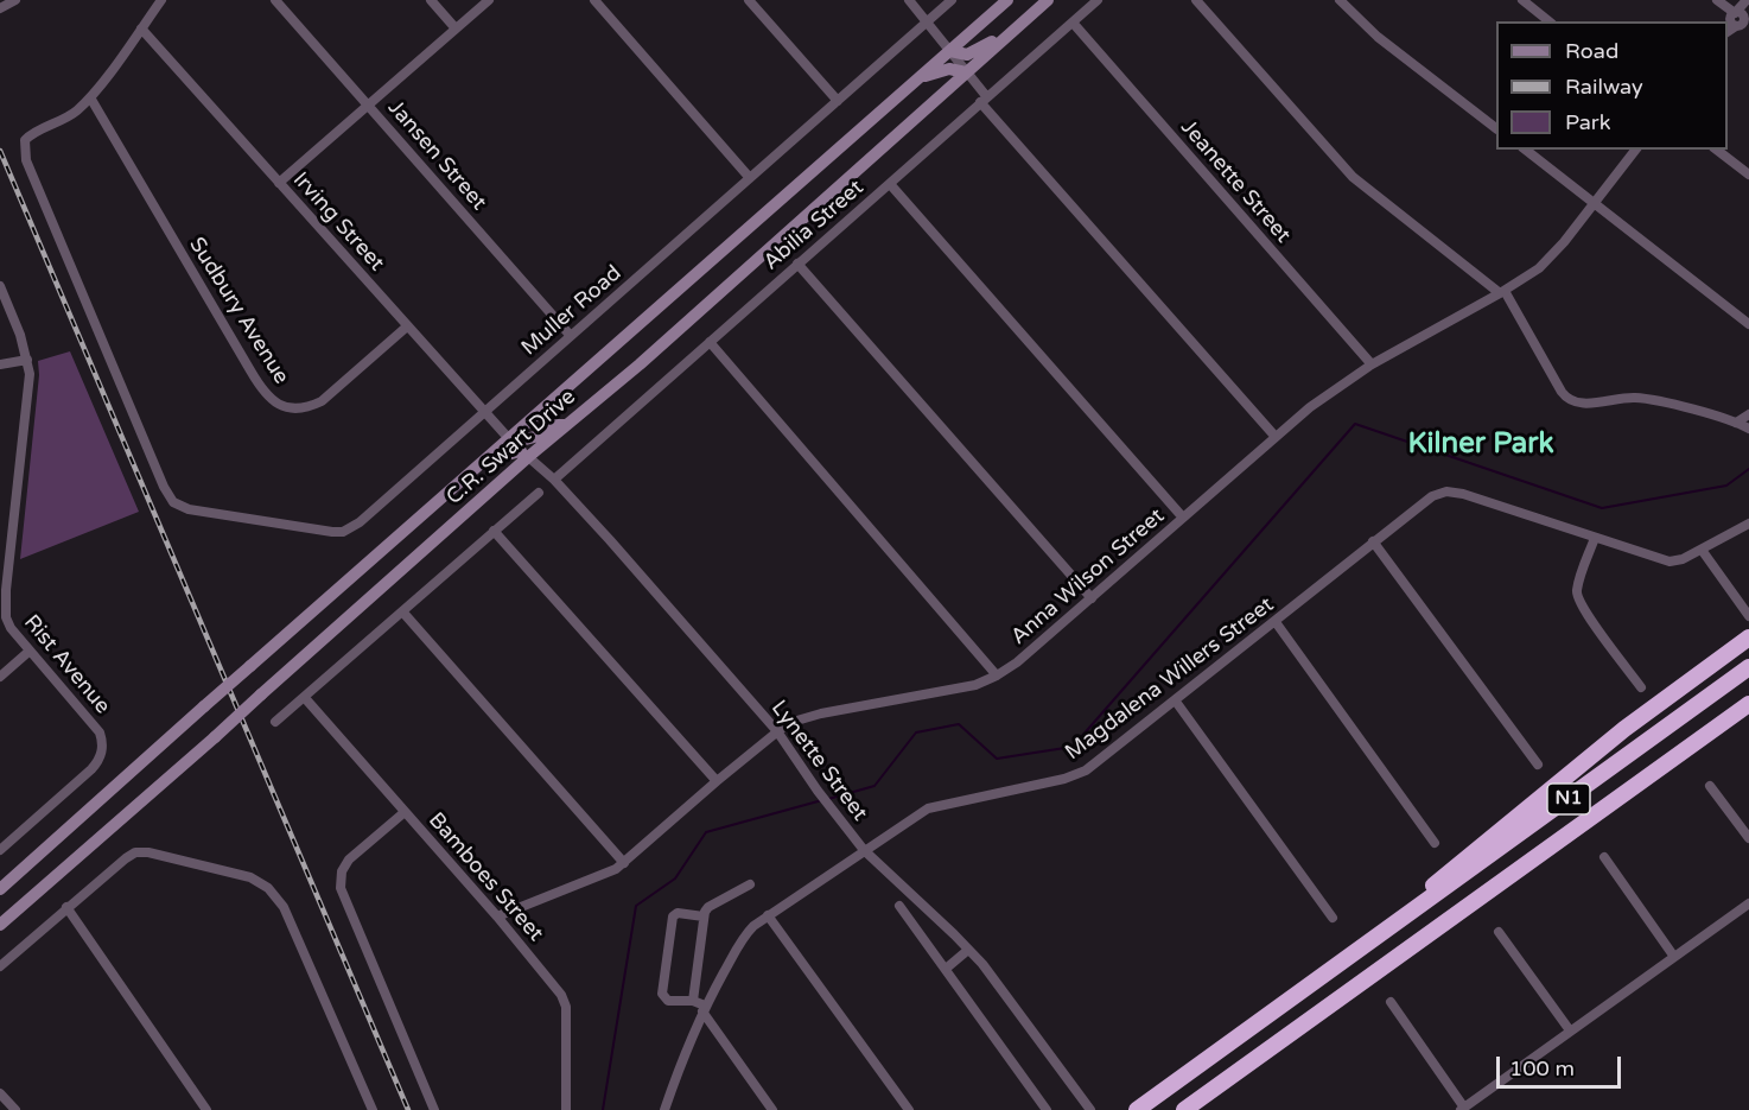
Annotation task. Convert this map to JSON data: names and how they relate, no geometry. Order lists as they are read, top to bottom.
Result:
{
  "streets": {
    "highway": ["N1"],
    "main road": ["C.R. Swart Drive"],
    "street": [
      "Jansen Street",
      "Jeanette Street",
      "Irving Street",
      "Abilia Street",
      "Sudbury Avenue",
      "Muller Road",
      "Anna Wilson Street",
      "Rist Avenue",
      "Magdalena Willers Street",
      "Lynette Street",
      "Bamboes Street"
    ]
  },
  "crossings": [
    ["Jansen Street", "Muller Road"],
    ["Jeanette Street", "Abilia Street"],
    ["Jeanette Street", "Anna Wilson Street"],
    ["Irving Street", "Sudbury Avenue"],
    ["Irving Street", "Muller Road"],
    ["Irving Street", "C.R. Swart Drive"],
    ["Irving Street", "Lynette Street"],
    ["Abilia Street", "Lynette Street"],
    ["Sudbury Avenue", "Muller Road"],
    ["C.R. Swart Drive", "Lynette Street"],
    ["Anna Wilson Street", "Lynette Street"],
    ["Anna Wilson Street", "Bamboes Street"],
    ["Magdalena Willers Street", "Lynette Street"]
  ],
  "districts": ["Kilner Park"],
  "legend": ["Road", "Railway", "Park"],
  "scale_bar": "100 m"
}
